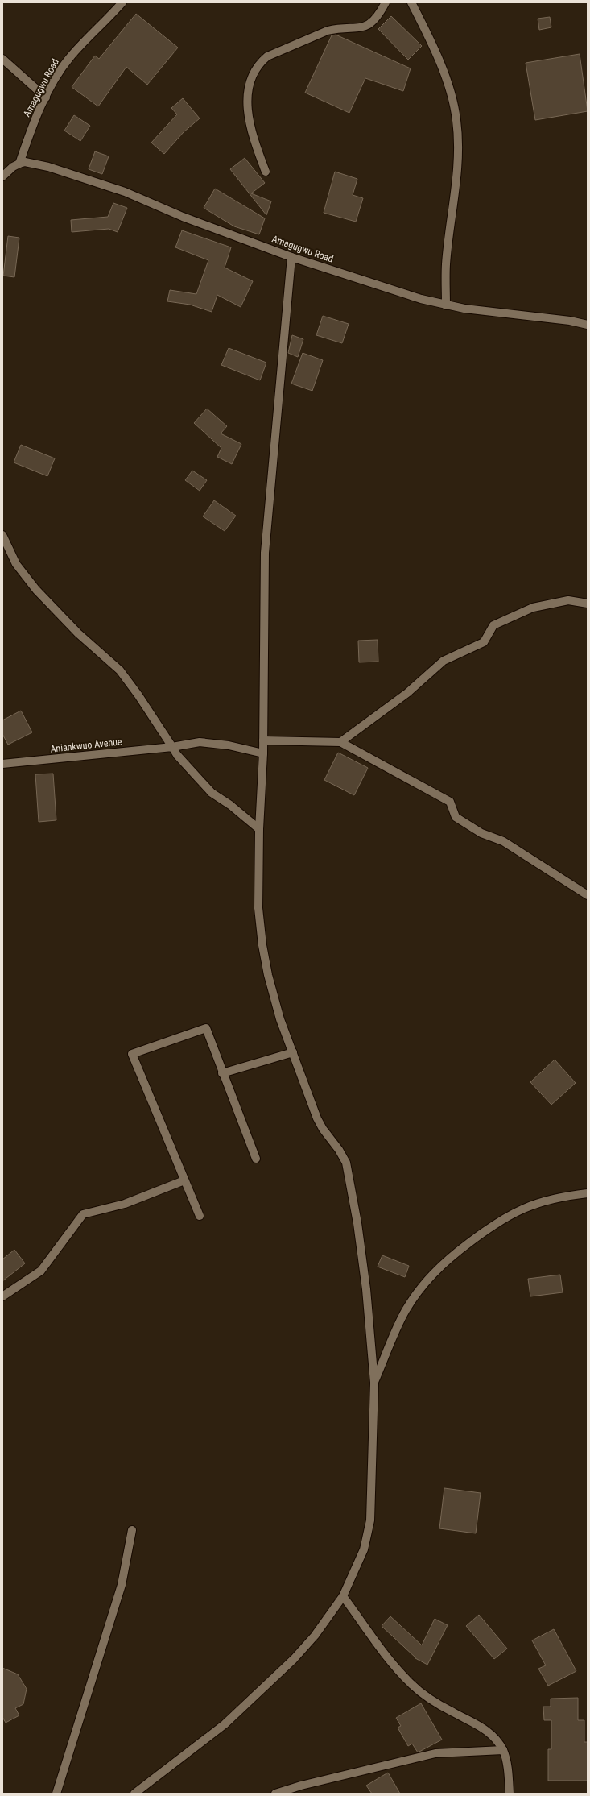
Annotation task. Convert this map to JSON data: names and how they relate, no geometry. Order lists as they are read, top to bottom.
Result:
{
  "streets": {
    "street": ["Amagugwu Road", "Aniankwuo Avenue"]
  }
}
